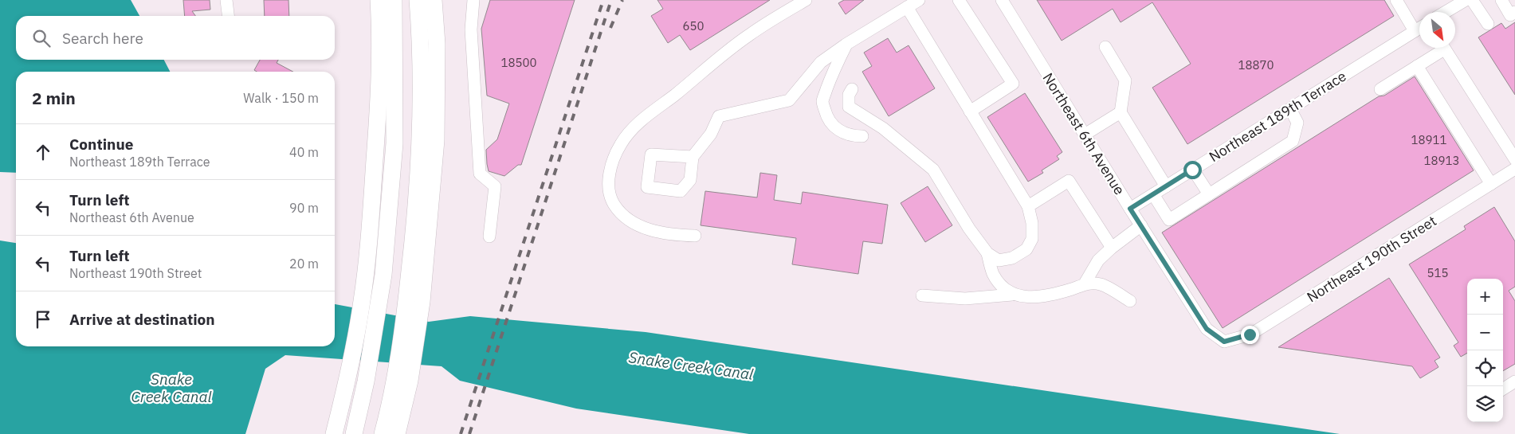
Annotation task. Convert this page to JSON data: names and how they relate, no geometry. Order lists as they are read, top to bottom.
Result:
{
  "streets": {
    "street": ["Northeast 189th Terrace", "Northeast 6th Avenue", "Northeast 190th Street"]
  },
  "crossings": [
    ["Northeast 189th Terrace", "Northeast 6th Avenue"],
    ["Northeast 6th Avenue", "Northeast 190th Street"]
  ],
  "water": ["Snake Creek Canal"],
  "house_numbers": [
    "650",
    "18500",
    "18870",
    "18911",
    "18913",
    "515"
  ],
  "north": "bottom right",
  "page": {
    "search": "Search here",
    "heading": ["2 min", "Walk · 150 m"],
    "list": [
      ["Continue", "Northeast 189th Terrace", "40 m"],
      ["Turn left", "Northeast 6th Avenue", "90 m"],
      ["Turn left", "Northeast 190th Street", "20 m"],
      "Arrive at destination"
    ],
    "map_buttons": ["+", "−"]
  }
}
